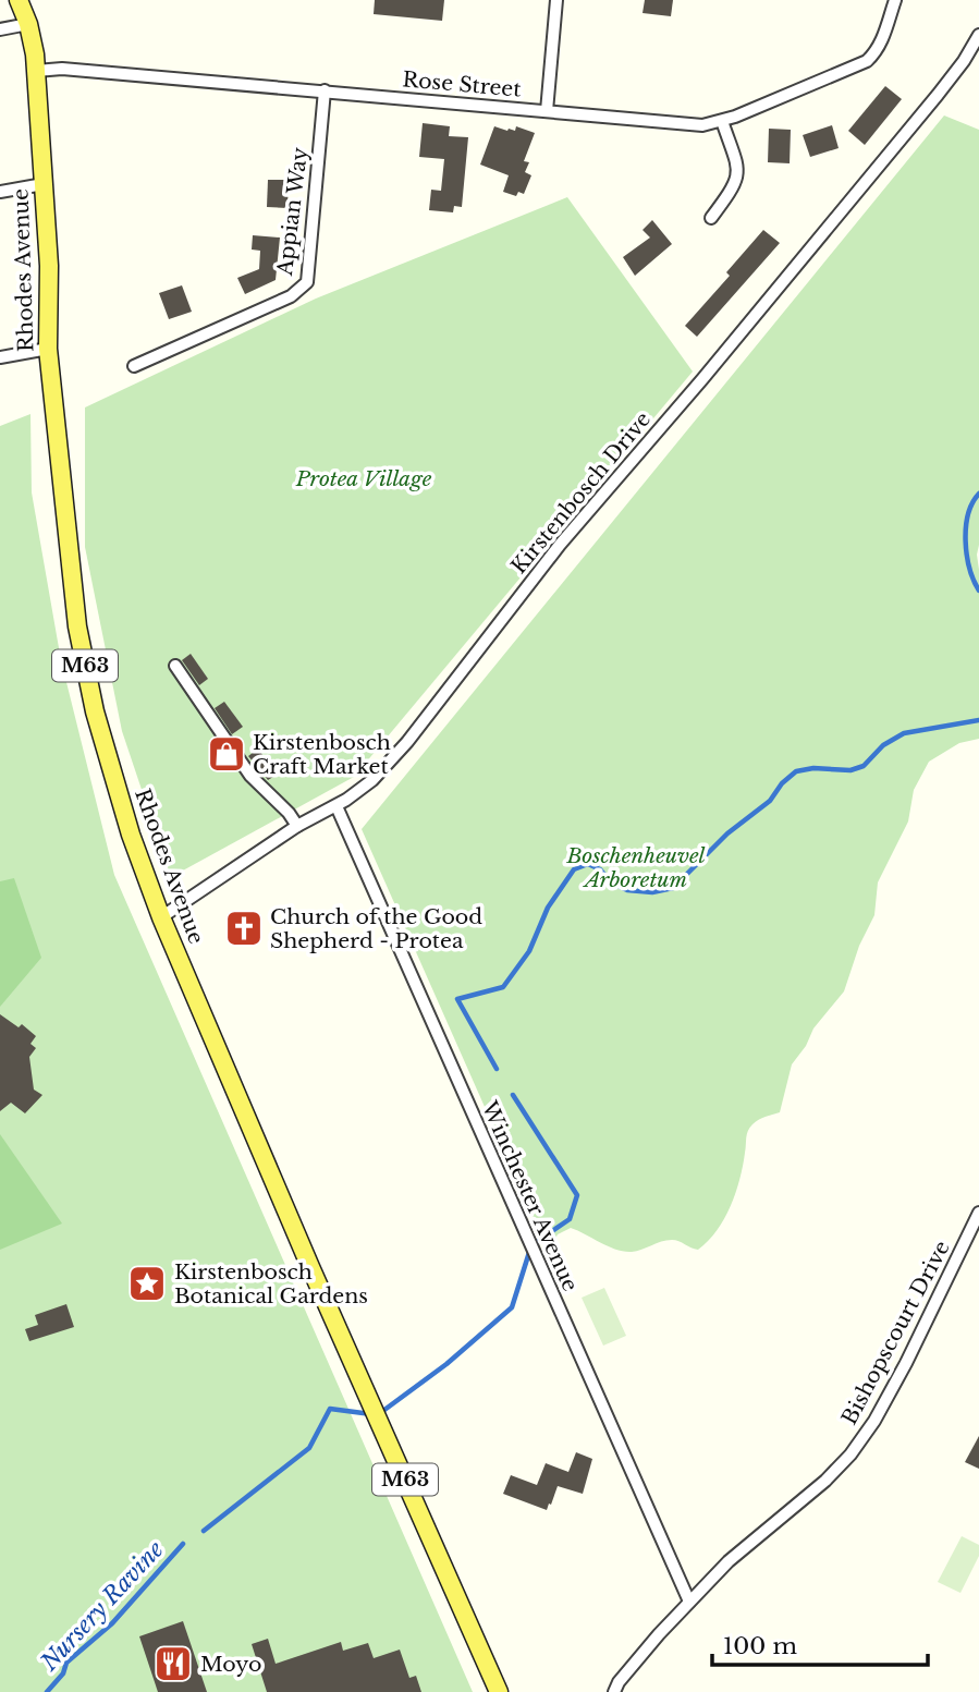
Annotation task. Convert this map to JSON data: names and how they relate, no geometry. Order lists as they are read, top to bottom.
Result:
{
  "streets": {
    "main road": ["Rhodes Avenue", "M63"],
    "street": [
      "Rose Street",
      "Appian Way",
      "Kirstenbosch Drive",
      "Winchester Avenue",
      "Bishopscourt Drive"
    ]
  },
  "crossings": [
    ["Rose Street", "Appian Way"],
    ["Rose Street", "Rhodes Avenue"],
    ["Rhodes Avenue", "Kirstenbosch Drive"],
    ["Kirstenbosch Drive", "Winchester Avenue"],
    ["Winchester Avenue", "Bishopscourt Drive"]
  ],
  "water": ["Nursery Ravine"],
  "parks": ["Protea Village", "Boschenheuvel Arboretum"],
  "places": {
    "shop": ["Kirstenbosch Craft Market"],
    "church": ["Church of the Good Shepherd - Protea"],
    "place": ["Kirstenbosch Botanical Gardens"],
    "restaurant": ["Moyo"]
  },
  "scale_bar": "100 m"
}
